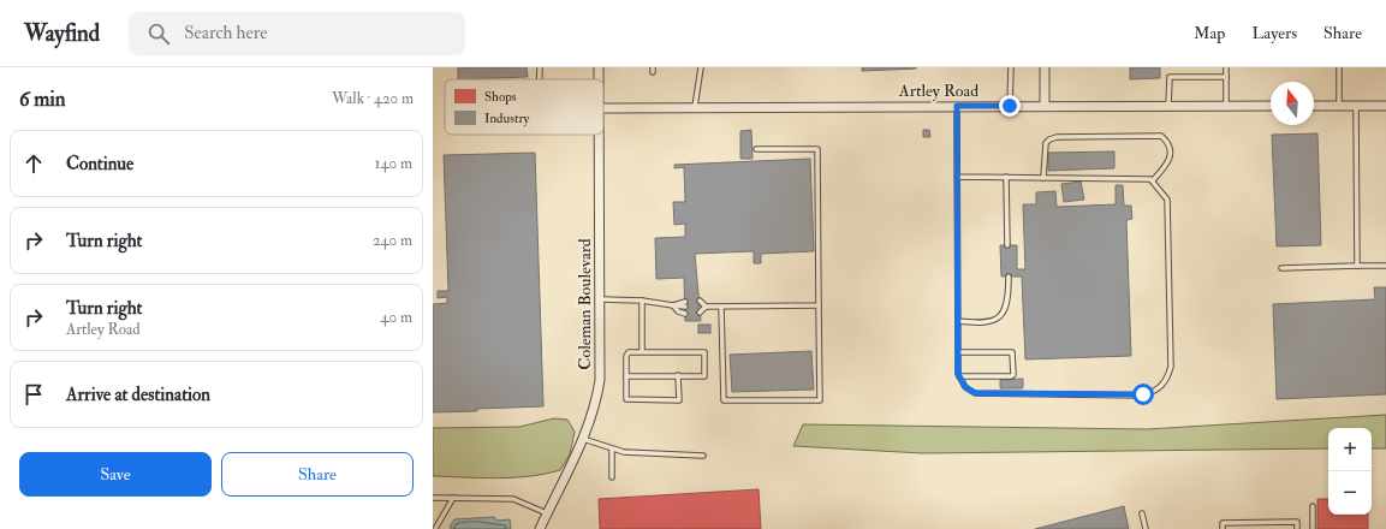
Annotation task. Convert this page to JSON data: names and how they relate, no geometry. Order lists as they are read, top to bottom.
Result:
{
  "streets": {
    "street": ["Artley Road", "Coleman Boulevard"]
  },
  "legend": ["Shops", "Industry"],
  "north": "top",
  "page": {
    "header": "Wayfind",
    "search": "Search here",
    "nav": ["Map", "Layers", "Share"],
    "heading": ["6 min", "Walk · 420 m"],
    "list": [
      ["Continue", "140 m"],
      ["Turn right", "240 m"],
      ["Turn right", "Artley Road", "40 m"],
      "Arrive at destination"
    ],
    "map_buttons": ["+", "−"],
    "buttons": ["Save", "Share"]
  }
}
